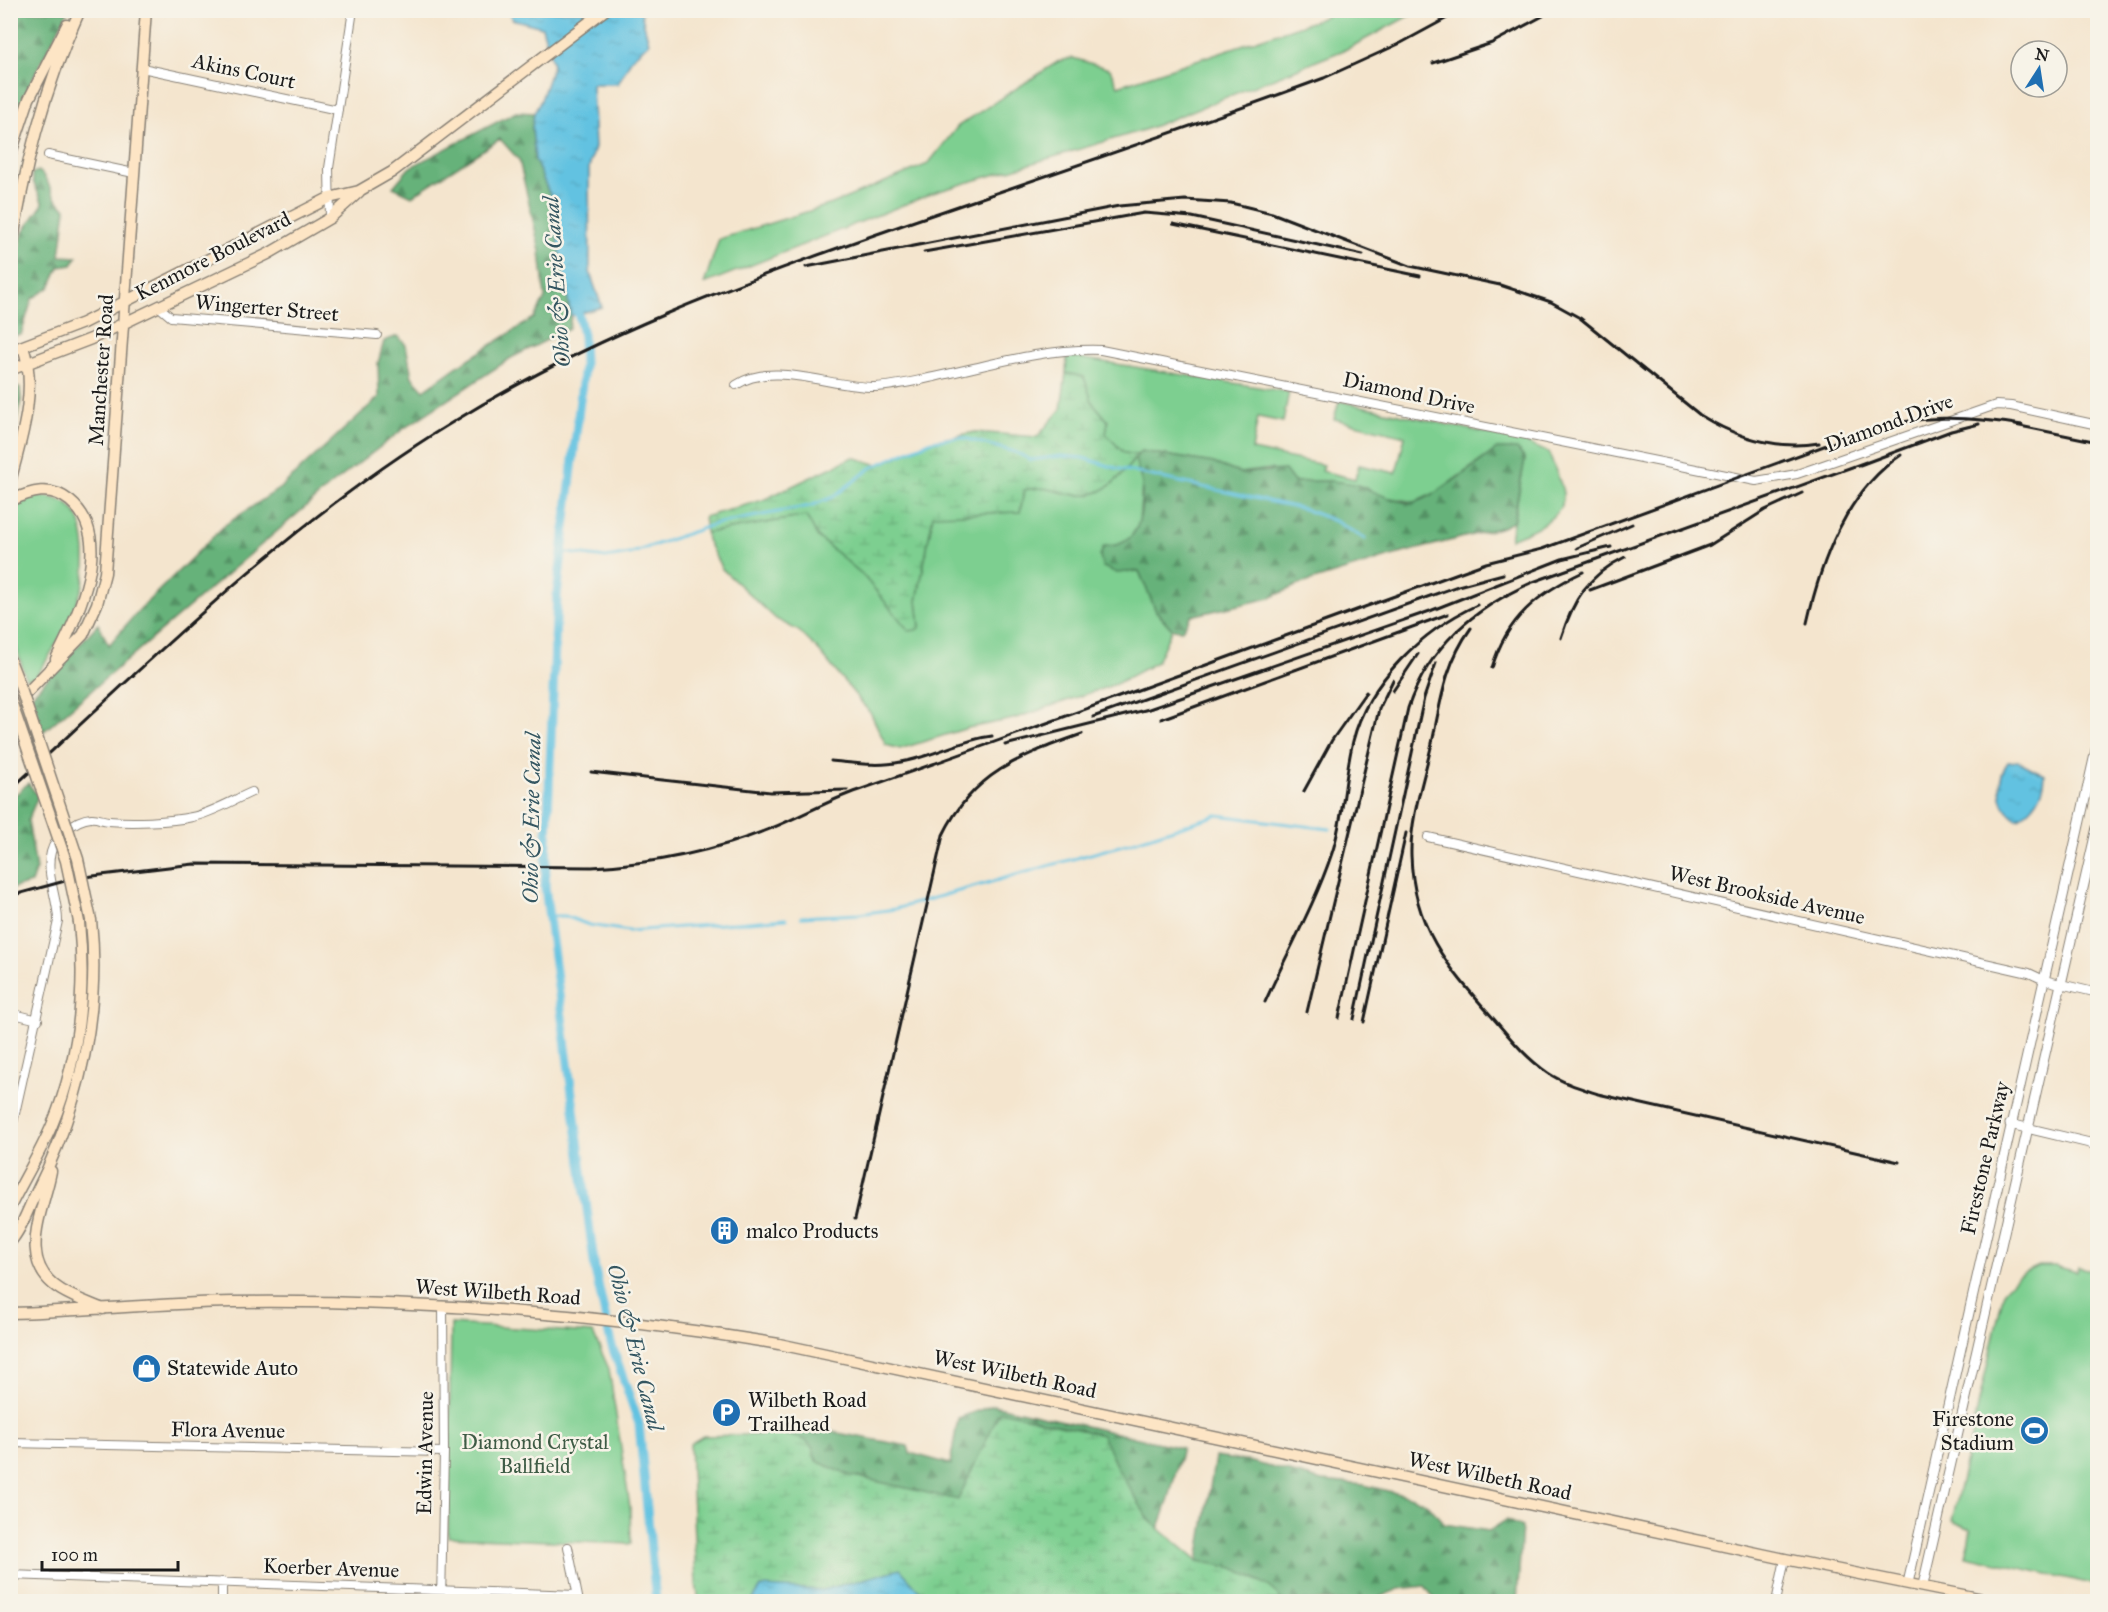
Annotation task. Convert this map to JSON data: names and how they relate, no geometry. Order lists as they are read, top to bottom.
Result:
{
  "streets": {
    "main road": ["Kenmore Boulevard", "Manchester Road", "West Wilbeth Road"],
    "street": [
      "Akins Court",
      "Wingerter Street",
      "Diamond Drive",
      "West Brookside Avenue",
      "Firestone Parkway",
      "Flora Avenue",
      "Edwin Avenue",
      "Koerber Avenue"
    ]
  },
  "crossings": [
    ["Akins Court", "Manchester Road"],
    ["Kenmore Boulevard", "Wingerter Street"],
    ["Kenmore Boulevard", "Manchester Road"],
    ["West Brookside Avenue", "Firestone Parkway"],
    ["Firestone Parkway", "West Wilbeth Road"],
    ["West Wilbeth Road", "Edwin Avenue"],
    ["Flora Avenue", "Edwin Avenue"],
    ["Edwin Avenue", "Koerber Avenue"]
  ],
  "water": ["Ohio & Erie Canal"],
  "parks": ["Diamond Crystal Ballfield"],
  "places": {
    "building": ["malco Products"],
    "shop": ["Statewide Auto"],
    "parking": ["Wilbeth Road Trailhead"],
    "sports": ["Firestone Stadium"]
  },
  "scale_bar": "100 m",
  "north": "top"
}
